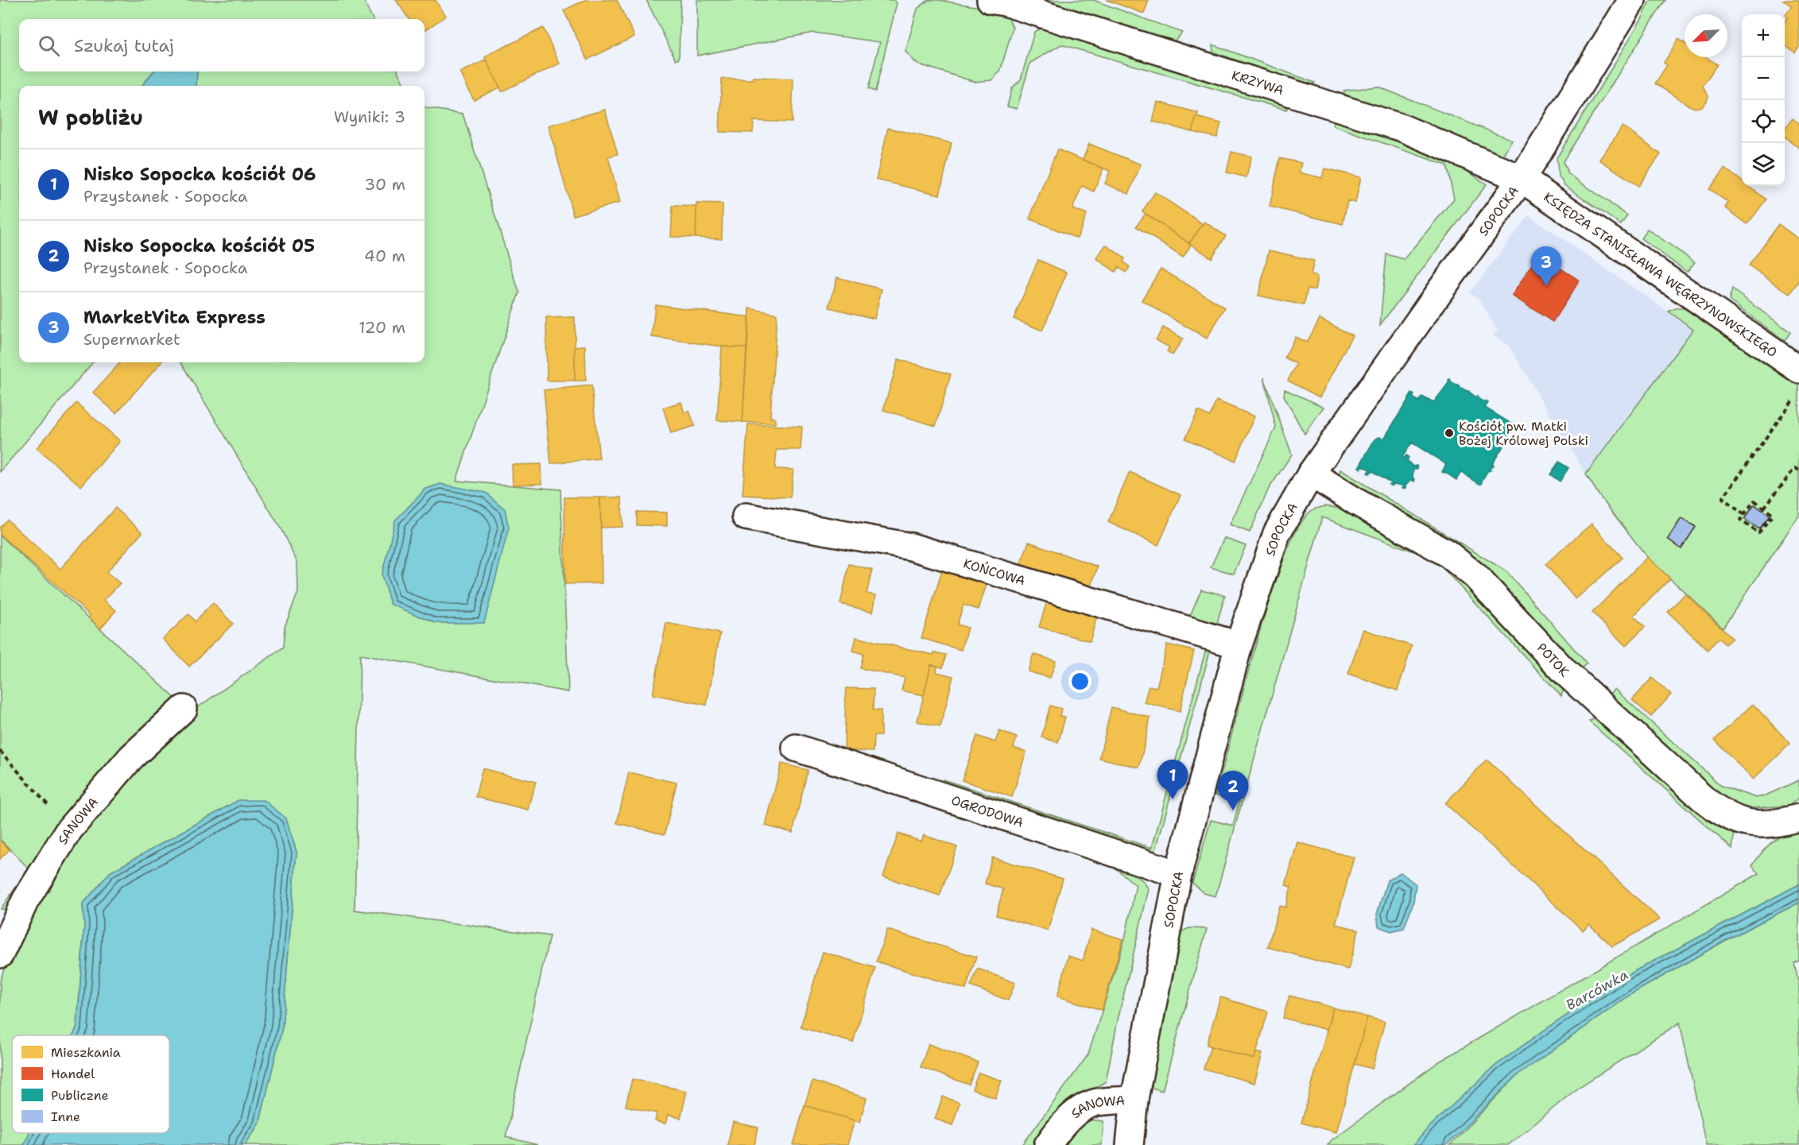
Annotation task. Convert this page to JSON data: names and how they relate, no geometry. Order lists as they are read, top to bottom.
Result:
{
  "streets": {
    "street": [
      "KRZYWA",
      "SOPOCKA",
      "KSIĘDZA STANISŁAWA WĘGRZYNOWSKIEGO",
      "KOŃCOWA",
      "POTOK",
      "OGRODOWA",
      "SANOWA"
    ]
  },
  "crossings": [
    ["KRZYWA", "SOPOCKA"],
    ["KRZYWA", "KSIĘDZA STANISŁAWA WĘGRZYNOWSKIEGO"],
    ["SOPOCKA", "KSIĘDZA STANISŁAWA WĘGRZYNOWSKIEGO"],
    ["SOPOCKA", "KOŃCOWA"],
    ["SOPOCKA", "POTOK"],
    ["SOPOCKA", "OGRODOWA"],
    ["SOPOCKA", "SANOWA"]
  ],
  "water": ["Barcówka"],
  "places": ["Kościół pw. Matki Bożej Królowej Polski"],
  "legend": [
    "Mieszkania",
    "Handel",
    "Publiczne",
    "Inne"
  ],
  "north": "bottom left",
  "page": {
    "map_buttons": ["+", "−"],
    "search": "Szukaj tutaj",
    "heading": ["W pobliżu", "Wyniki: 3"],
    "list": [
      {
        "mark": "1",
        "name": "Nisko Sopocka kościół 06",
        "note": "Przystanek · Sopocka",
        "value": "30 m"
      },
      {
        "mark": "2",
        "name": "Nisko Sopocka kościół 05",
        "note": "Przystanek · Sopocka",
        "value": "40 m"
      },
      {
        "mark": "3",
        "name": "MarketVita Express",
        "note": "Supermarket",
        "value": "120 m"
      }
    ],
    "pins": ["3", "1", "2"]
  }
}
